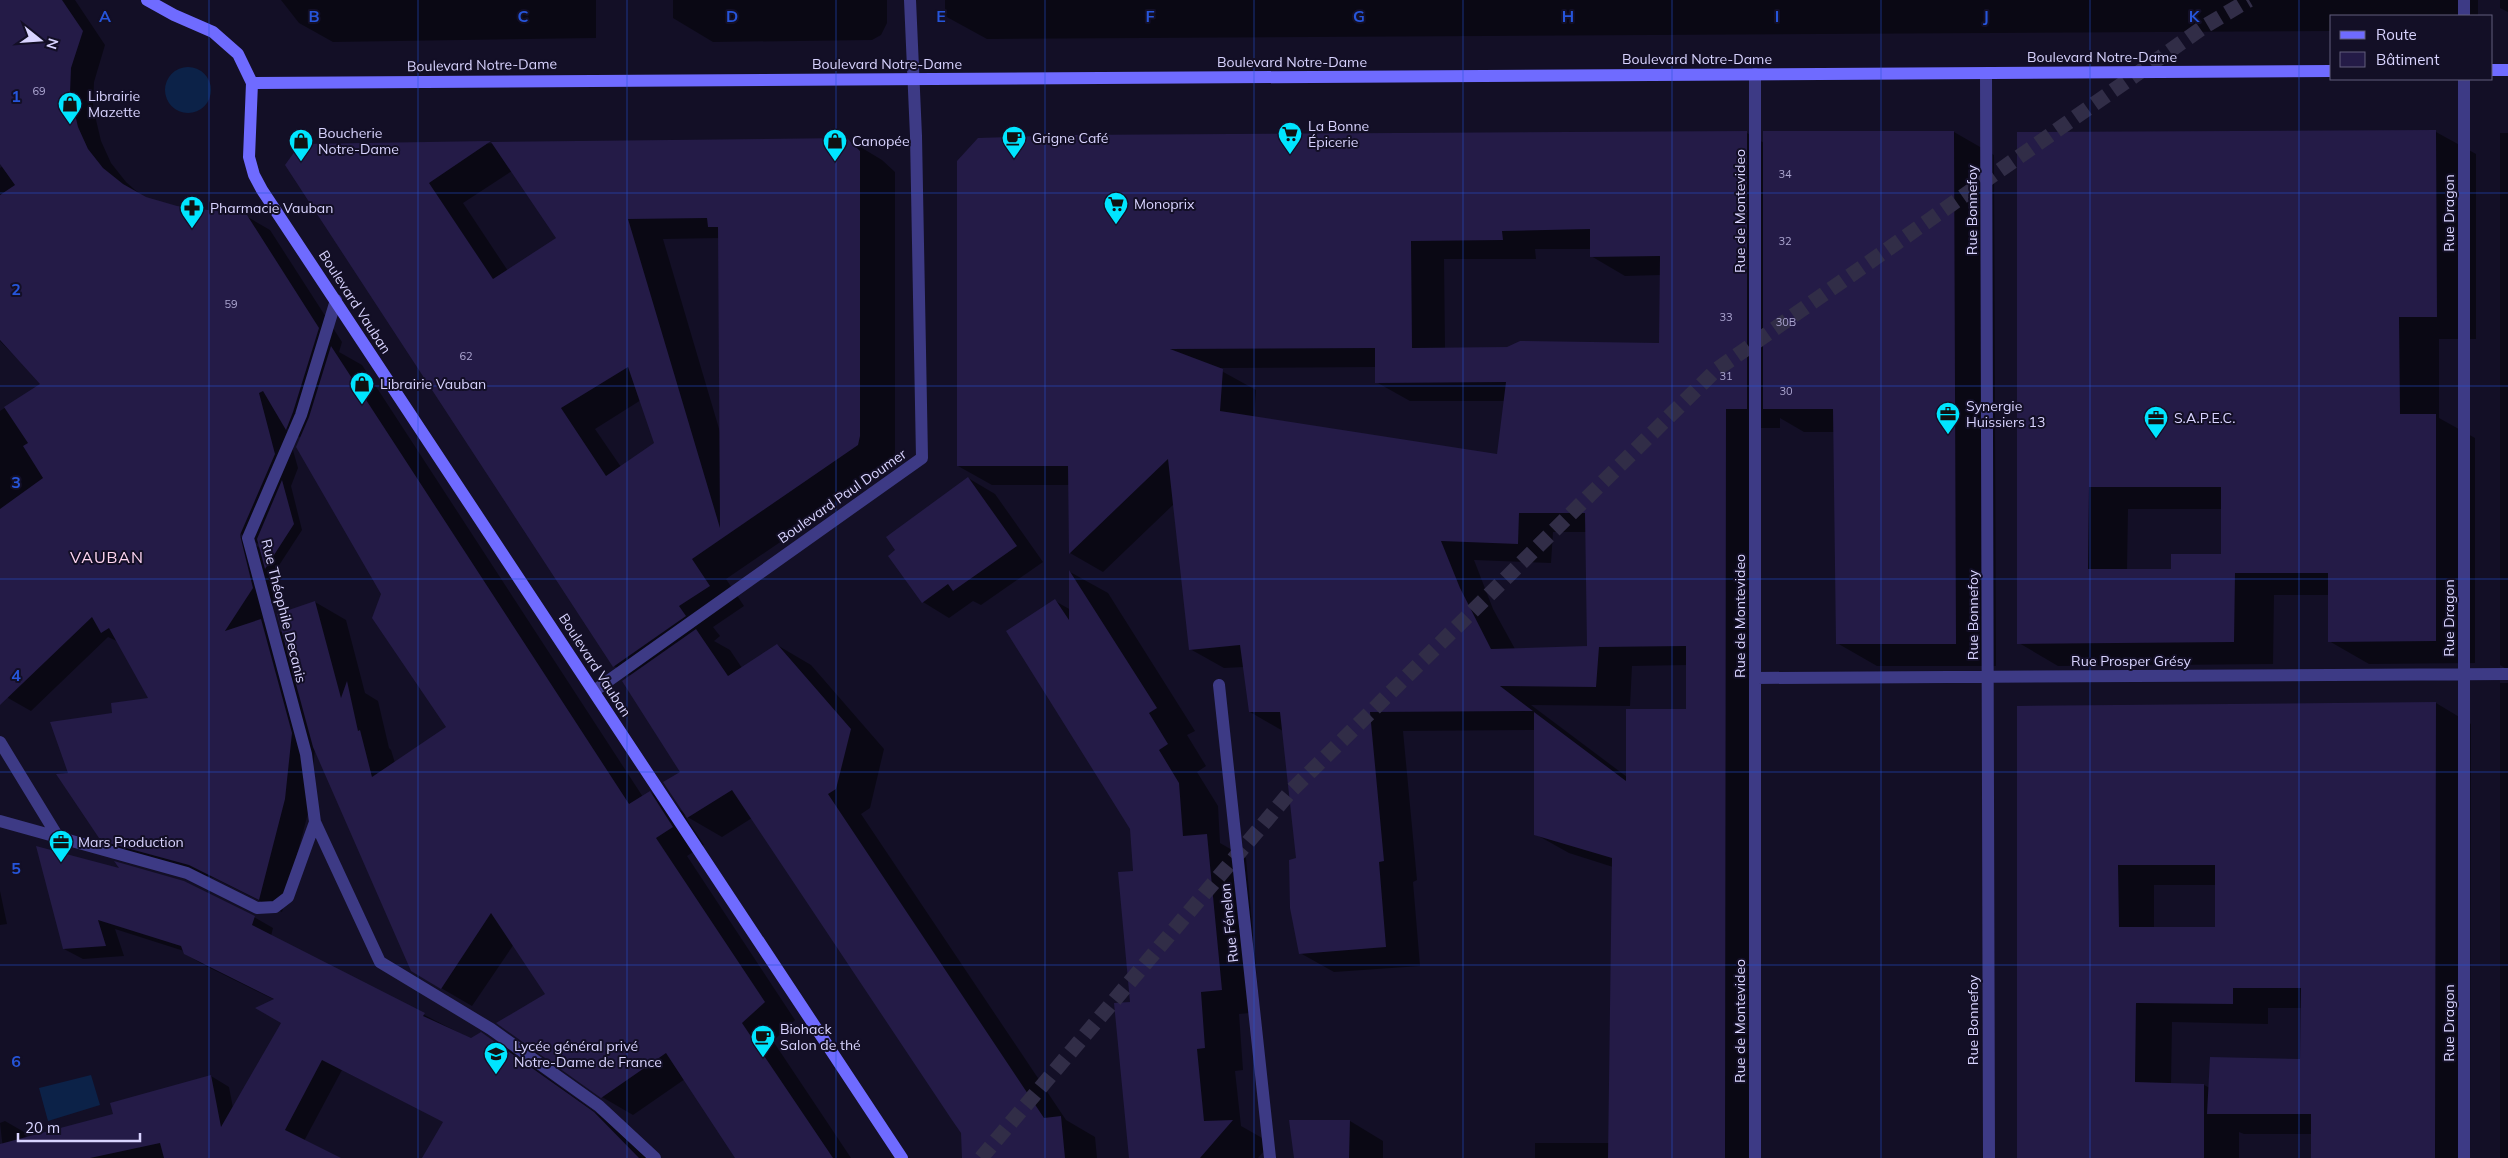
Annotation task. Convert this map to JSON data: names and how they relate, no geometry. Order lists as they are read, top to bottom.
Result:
{
  "streets": {
    "street": [
      "Boulevard Notre-Dame",
      "Rue Bonnefoy",
      "Rue de Montevideo",
      "Rue Dragon",
      "Boulevard Vauban",
      "Boulevard Paul Doumer",
      "Rue Théophile Decanis",
      "Rue Prosper Grésy",
      "Rue Fénelon"
    ]
  },
  "crossings": [
    ["Boulevard Notre-Dame", "Rue Bonnefoy"],
    ["Boulevard Notre-Dame", "Rue de Montevideo"],
    ["Boulevard Notre-Dame", "Boulevard Vauban"],
    ["Boulevard Notre-Dame", "Boulevard Paul Doumer"],
    ["Rue Bonnefoy", "Rue Prosper Grésy"],
    ["Rue de Montevideo", "Rue Prosper Grésy"],
    ["Rue Dragon", "Rue Prosper Grésy"],
    ["Boulevard Vauban", "Boulevard Paul Doumer"],
    ["Boulevard Vauban", "Rue Théophile Decanis"]
  ],
  "districts": ["VAUBAN"],
  "places": {
    "shop": [
      "Librairie Mazette",
      "Boucherie Notre-Dame",
      "Canopée",
      "Librairie Vauban"
    ],
    "supermarket": ["La Bonne Épicerie", "Monoprix"],
    "cafe": ["Grigne Café", "Biohack Salon de thé"],
    "pharmacy": ["Pharmacie Vauban"],
    "office": ["Synergie Huissiers 13", "S.A.P.E.C.", "Mars Production"],
    "school or university": ["Lycée général privé Notre-Dame de France"]
  },
  "house_numbers": [
    "69",
    "34",
    "32",
    "59",
    "33",
    "30B",
    "62",
    "31",
    "30"
  ],
  "legend": ["Route", "Bâtiment"],
  "scale_bar": "20 m",
  "north": "right",
  "grid": {
    "columns": [
      "A",
      "B",
      "C",
      "D",
      "E",
      "F",
      "G",
      "H",
      "I",
      "J",
      "K"
    ],
    "rows": [
      "1",
      "2",
      "3",
      "4",
      "5",
      "6"
    ]
  }
}
